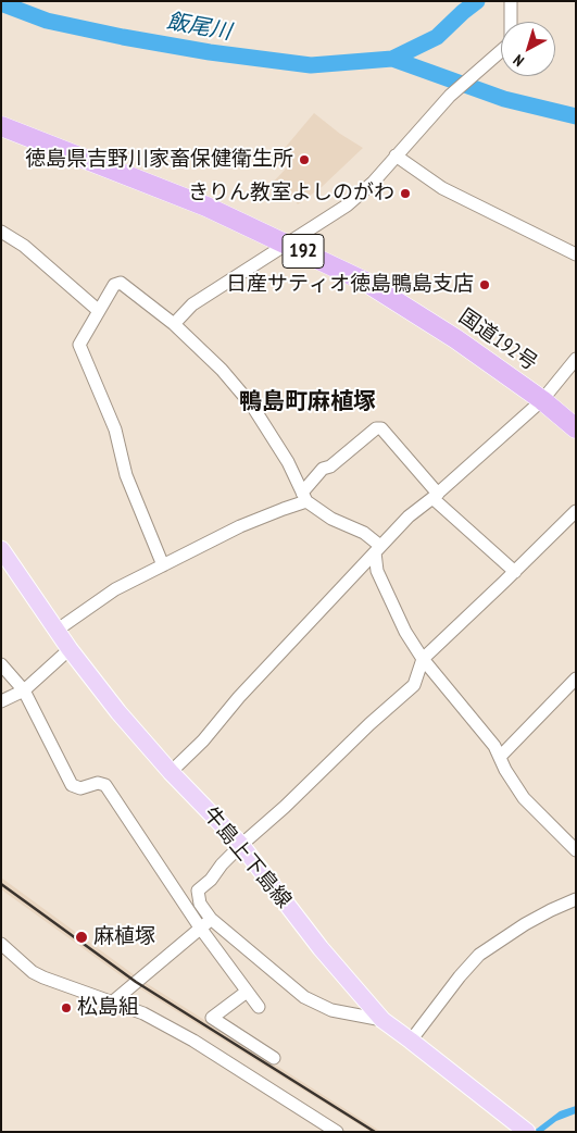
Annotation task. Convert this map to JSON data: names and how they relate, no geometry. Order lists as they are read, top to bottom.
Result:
{
  "streets": {
    "highway": ["192", "国道192号"],
    "main road": ["牛島上下島線"]
  },
  "districts": ["鴨島町麻植塚"],
  "water": ["飯尾川"],
  "places": [
    "徳島県吉野川家畜保健衛生所",
    "きりん教室よしのがわ",
    "日産サティオ徳島鴨島支店",
    "麻植塚",
    "松島組"
  ],
  "north": "bottom left"
}
